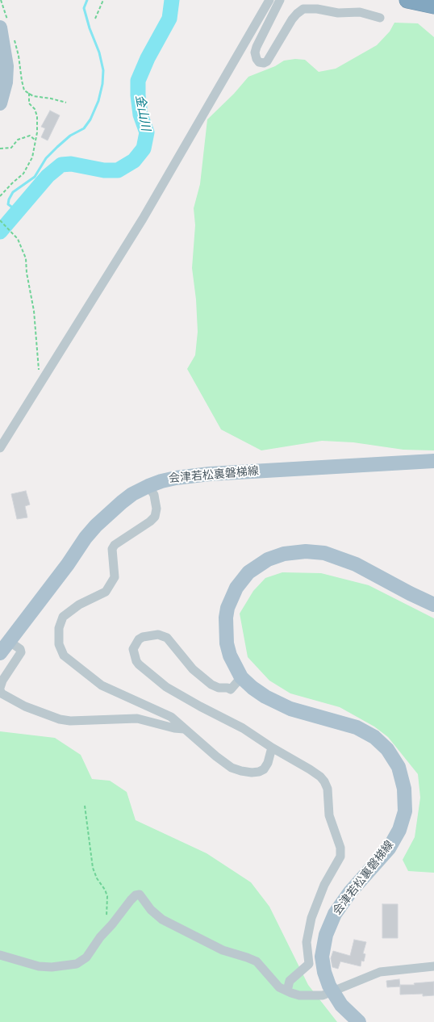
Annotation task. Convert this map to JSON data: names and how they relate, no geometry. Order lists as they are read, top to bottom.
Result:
{
  "streets": {
    "main road": ["会津若松裏磐梯線"]
  },
  "water": ["金山川"]
}
